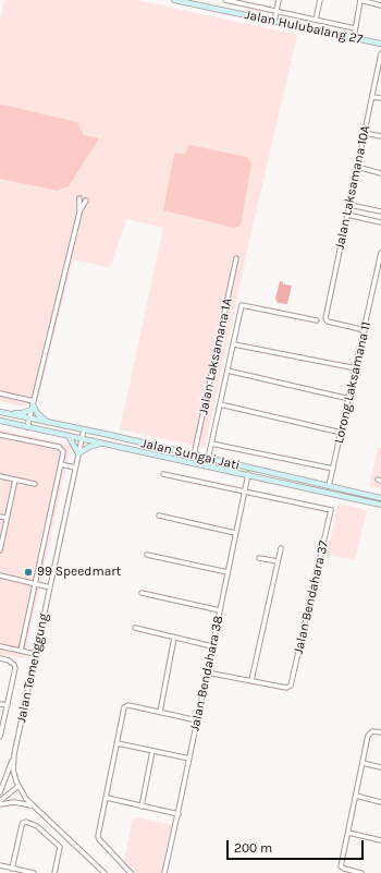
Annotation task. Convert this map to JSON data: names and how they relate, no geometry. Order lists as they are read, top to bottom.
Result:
{
  "streets": {
    "main road": ["Jalan Hulubalang 27", "Jalan Sungai Jati"],
    "street": [
      "Jalan Laksamana 10A",
      "Jalan Laksamana 1A",
      "Lorong Laksamana 11",
      "Jalan Bendahara 37",
      "Jalan Temenggung",
      "Jalan Bendahara 38"
    ]
  },
  "crossings": [
    ["Jalan Laksamana 10A", "Lorong Laksamana 11"],
    ["Jalan Laksamana 1A", "Jalan Sungai Jati"],
    ["Lorong Laksamana 11", "Jalan Sungai Jati"],
    ["Jalan Sungai Jati", "Jalan Temenggung"],
    ["Jalan Sungai Jati", "Jalan Bendahara 38"],
    ["Jalan Bendahara 37", "Jalan Bendahara 38"]
  ],
  "places": ["99 Speedmart"],
  "scale_bar": "200 m"
}
